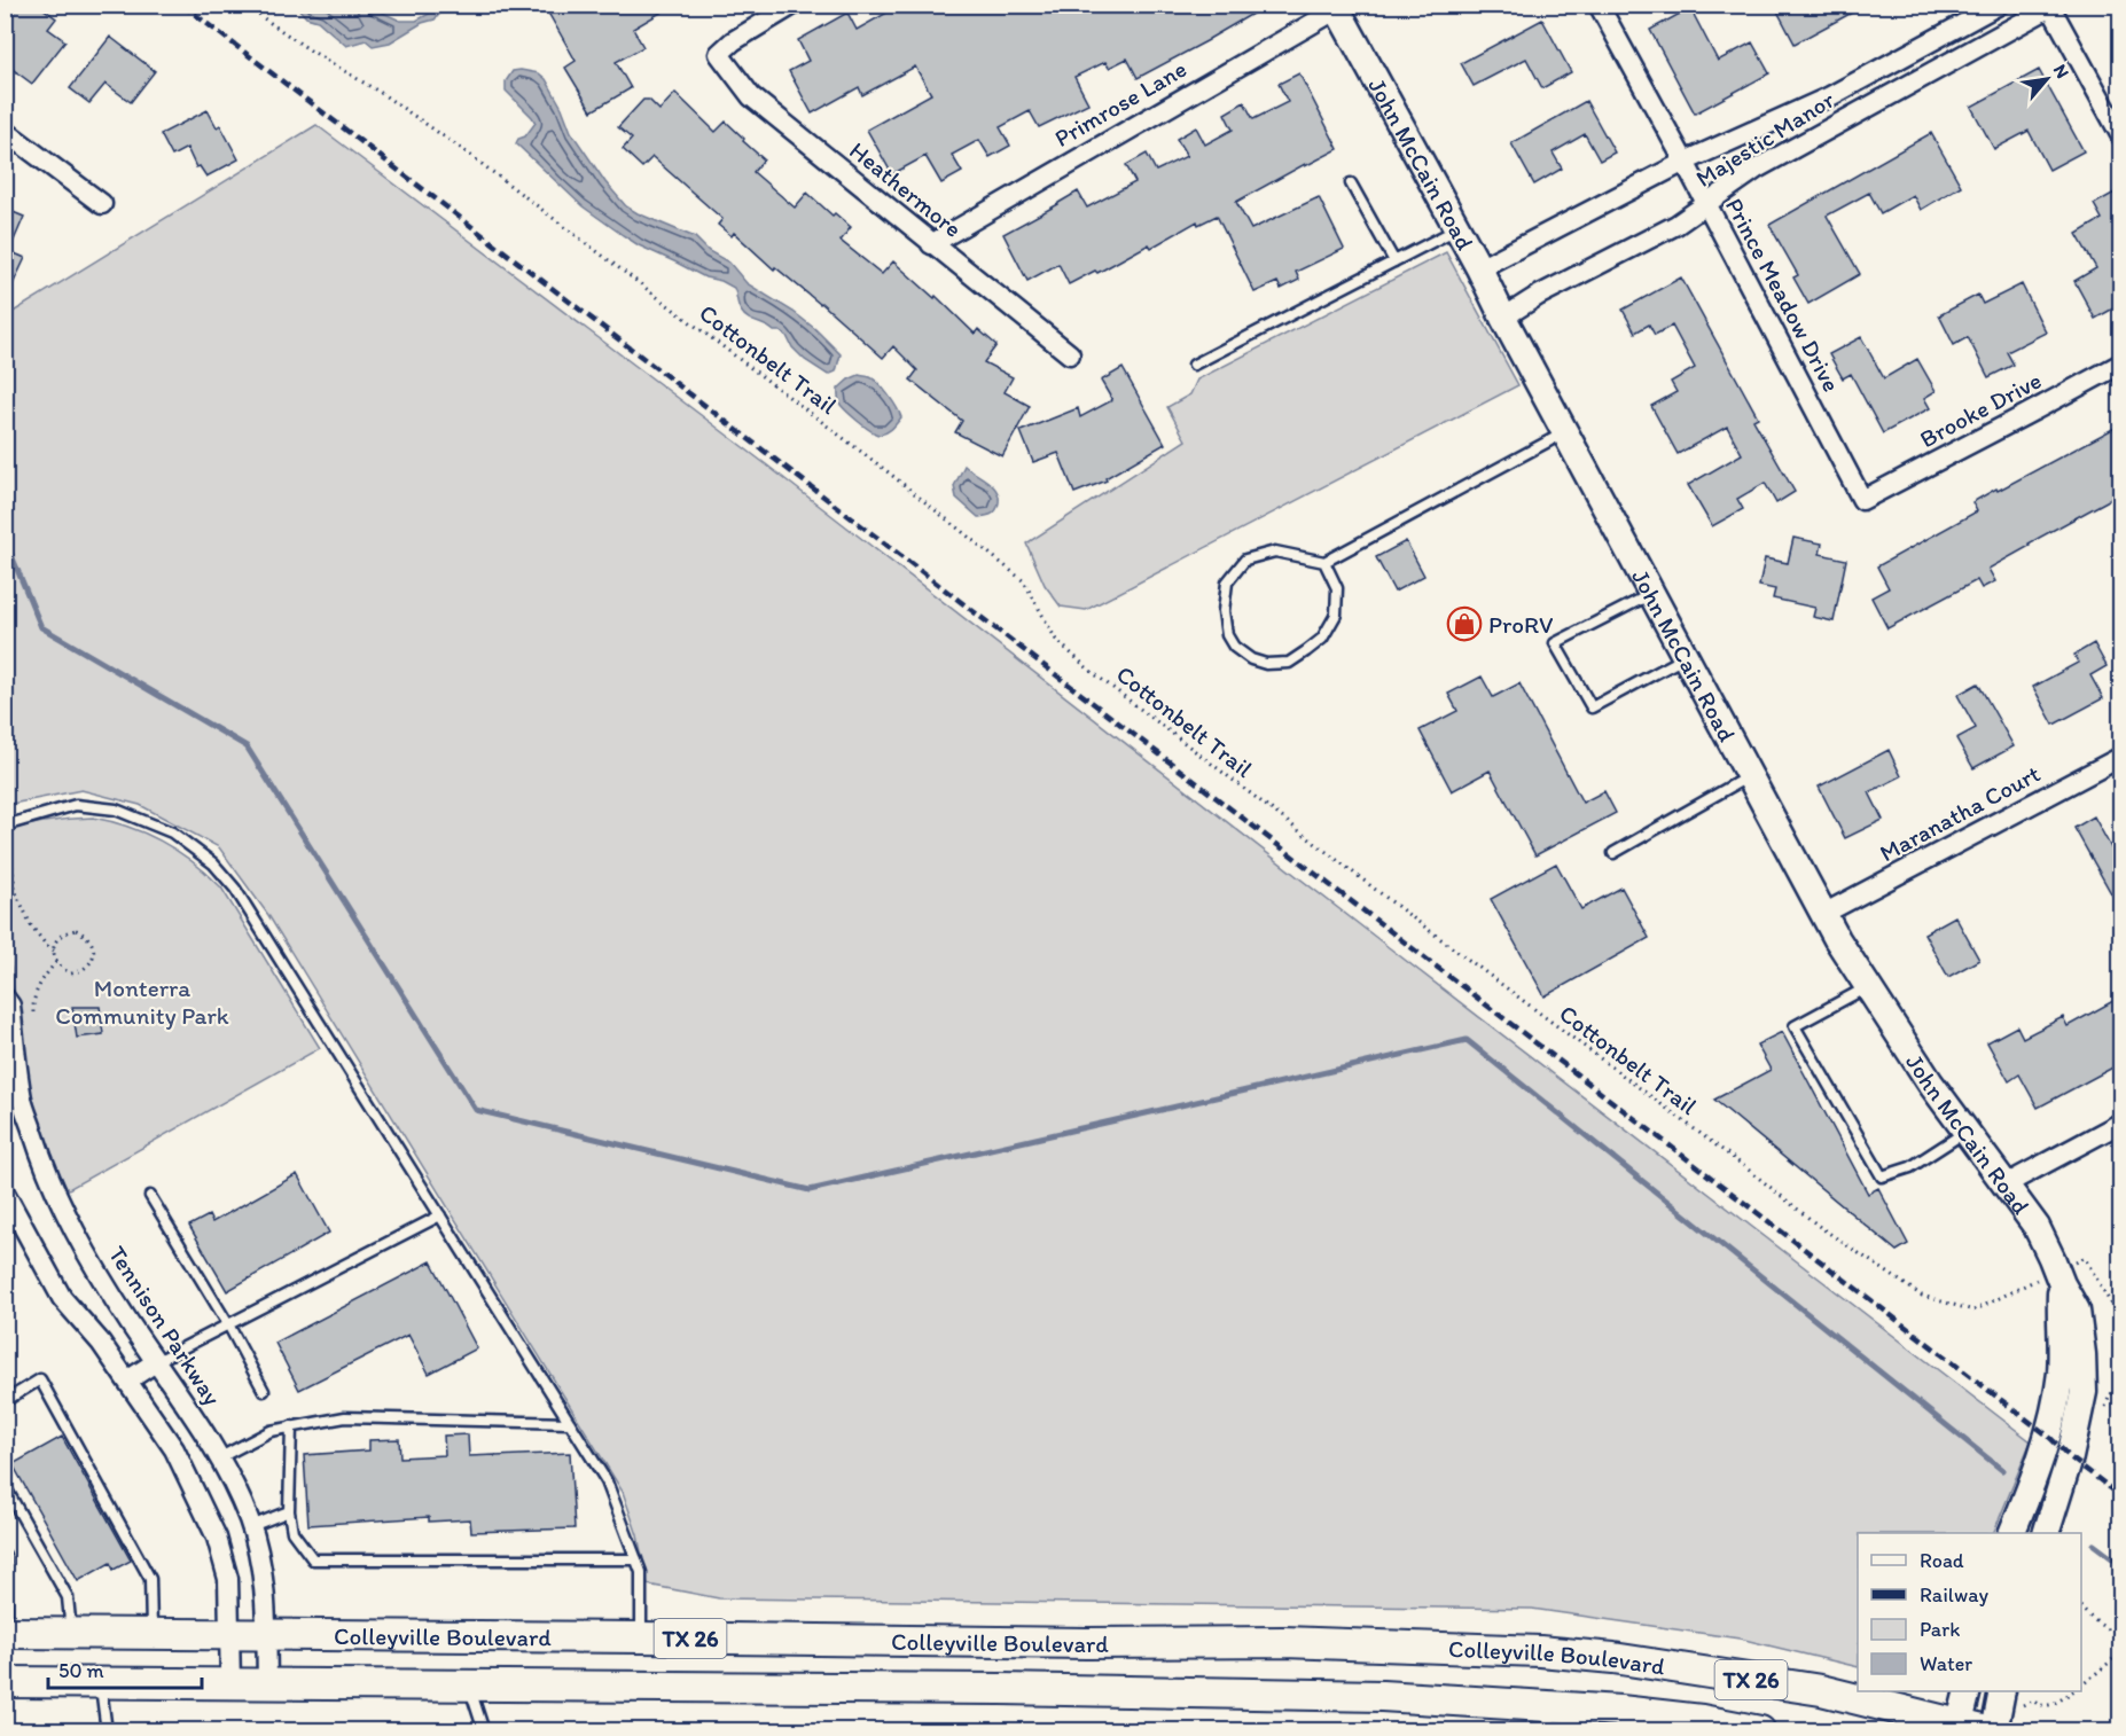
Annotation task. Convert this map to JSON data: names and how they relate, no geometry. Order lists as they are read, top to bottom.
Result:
{
  "streets": {
    "main road": ["John McCain Road", "Colleyville Boulevard", "TX 26"],
    "street": [
      "Primrose Lane",
      "Majestic Manor",
      "Heathermore",
      "Prince Meadow Drive",
      "Brooke Drive",
      "Maranatha Court",
      "Tennison Parkway"
    ],
    "path": ["Cottonbelt Trail"]
  },
  "crossings": [
    ["Primrose Lane", "John McCain Road"],
    ["Primrose Lane", "Heathermore"],
    ["Majestic Manor", "John McCain Road"],
    ["Majestic Manor", "Prince Meadow Drive"],
    ["John McCain Road", "Cottonbelt Trail"],
    ["John McCain Road", "Maranatha Court"],
    ["Prince Meadow Drive", "Brooke Drive"],
    ["Tennison Parkway", "Colleyville Boulevard"]
  ],
  "parks": ["Monterra Community Park"],
  "places": {
    "shop": ["ProRV"]
  },
  "legend": [
    "Road",
    "Railway",
    "Park",
    "Water"
  ],
  "scale_bar": "50 m",
  "north": "top right"
}
